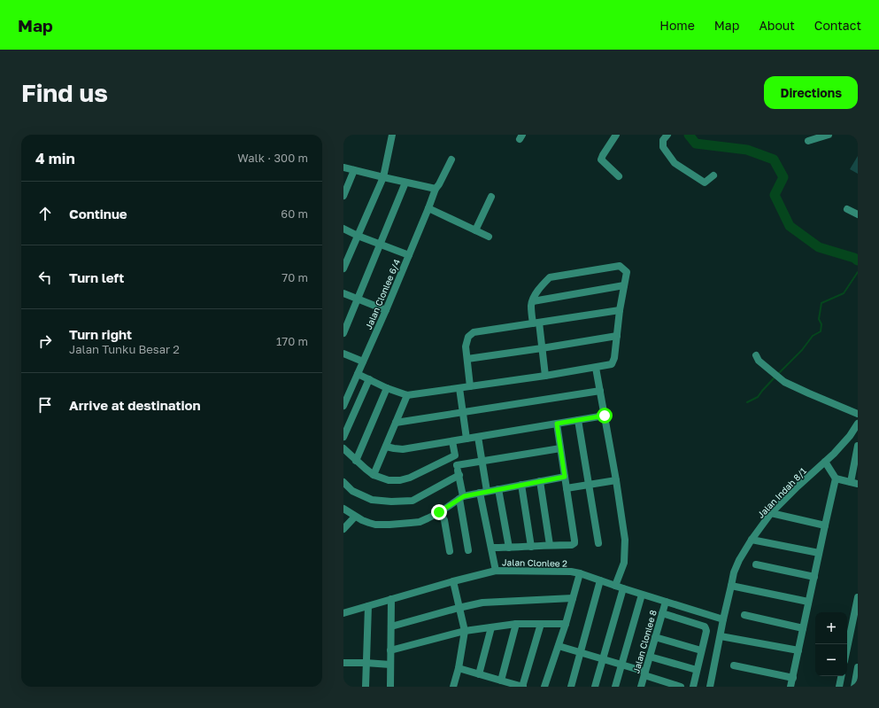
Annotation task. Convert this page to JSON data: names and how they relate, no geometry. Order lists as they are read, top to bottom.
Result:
{
  "streets": {
    "street": [
      "Jalan Clonlee 6/4",
      "Jalan Indah 8/1",
      "Jalan Clonlee 2",
      "Jalan Clonlee 8"
    ]
  },
  "crossings": [
    ["Jalan Indah 8/1", "Jalan Clonlee 2"],
    ["Jalan Clonlee 2", "Jalan Clonlee 8"]
  ],
  "page": {
    "header": "Map",
    "nav": [
      "Home",
      "Map",
      "About",
      "Contact"
    ],
    "buttons": "Directions",
    "title": "Find us",
    "heading": ["4 min", "Walk · 300 m"],
    "list": [
      ["Continue", "60 m"],
      ["Turn left", "70 m"],
      ["Turn right", "Jalan Tunku Besar 2", "170 m"],
      "Arrive at destination"
    ],
    "map_buttons": ["+", "−"]
  }
}
